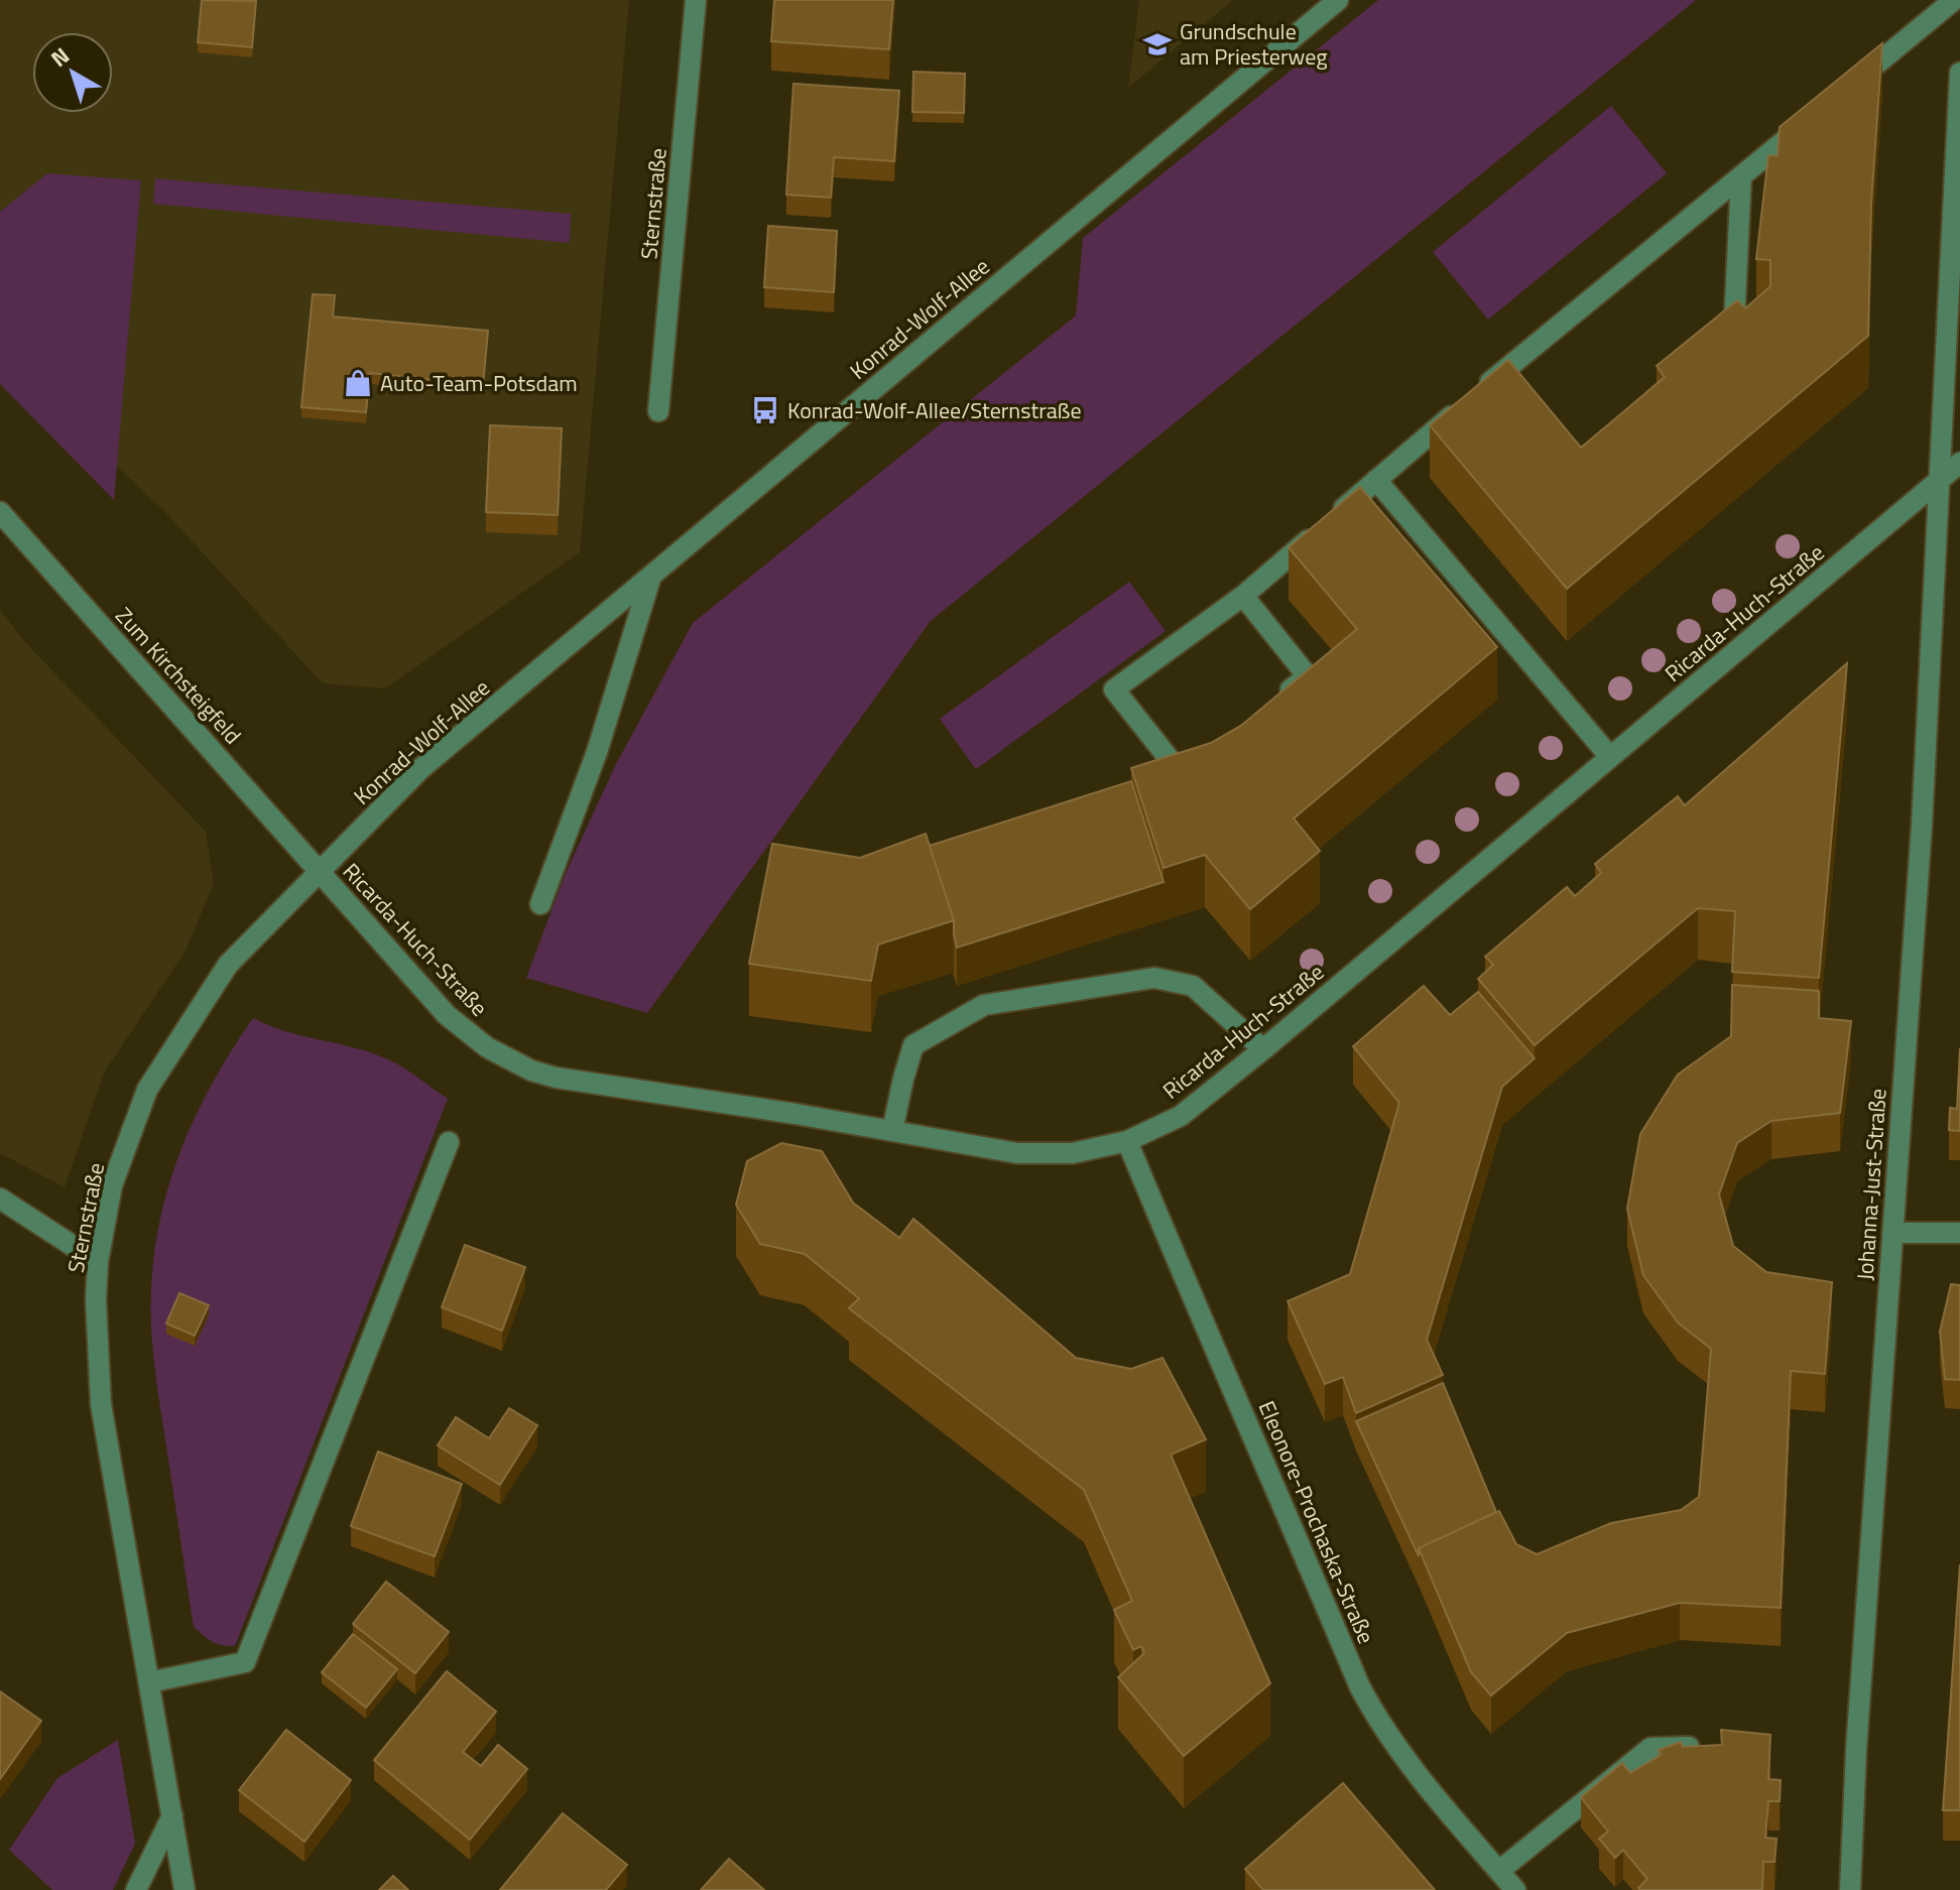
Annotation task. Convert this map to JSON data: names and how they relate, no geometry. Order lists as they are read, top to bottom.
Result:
{
  "streets": {
    "street": [
      "Sternstraße",
      "Konrad-Wolf-Allee",
      "Ricarda-Huch-Straße",
      "Zum Kirchsteigfeld",
      "Johanna-Just-Straße",
      "Eleonore-Prochaska-Straße"
    ]
  },
  "crossings": [
    ["Sternstraße", "Konrad-Wolf-Allee"],
    ["Sternstraße", "Ricarda-Huch-Straße"],
    ["Sternstraße", "Zum Kirchsteigfeld"],
    ["Konrad-Wolf-Allee", "Ricarda-Huch-Straße"],
    ["Konrad-Wolf-Allee", "Zum Kirchsteigfeld"],
    ["Ricarda-Huch-Straße", "Zum Kirchsteigfeld"],
    ["Ricarda-Huch-Straße", "Johanna-Just-Straße"],
    ["Ricarda-Huch-Straße", "Eleonore-Prochaska-Straße"]
  ],
  "places": {
    "school or university": ["Grundschule am Priesterweg"],
    "shop": ["Auto-Team-Potsdam"],
    "bus stop": ["Konrad-Wolf-Allee/Sternstraße"]
  },
  "north": "top left"
}
